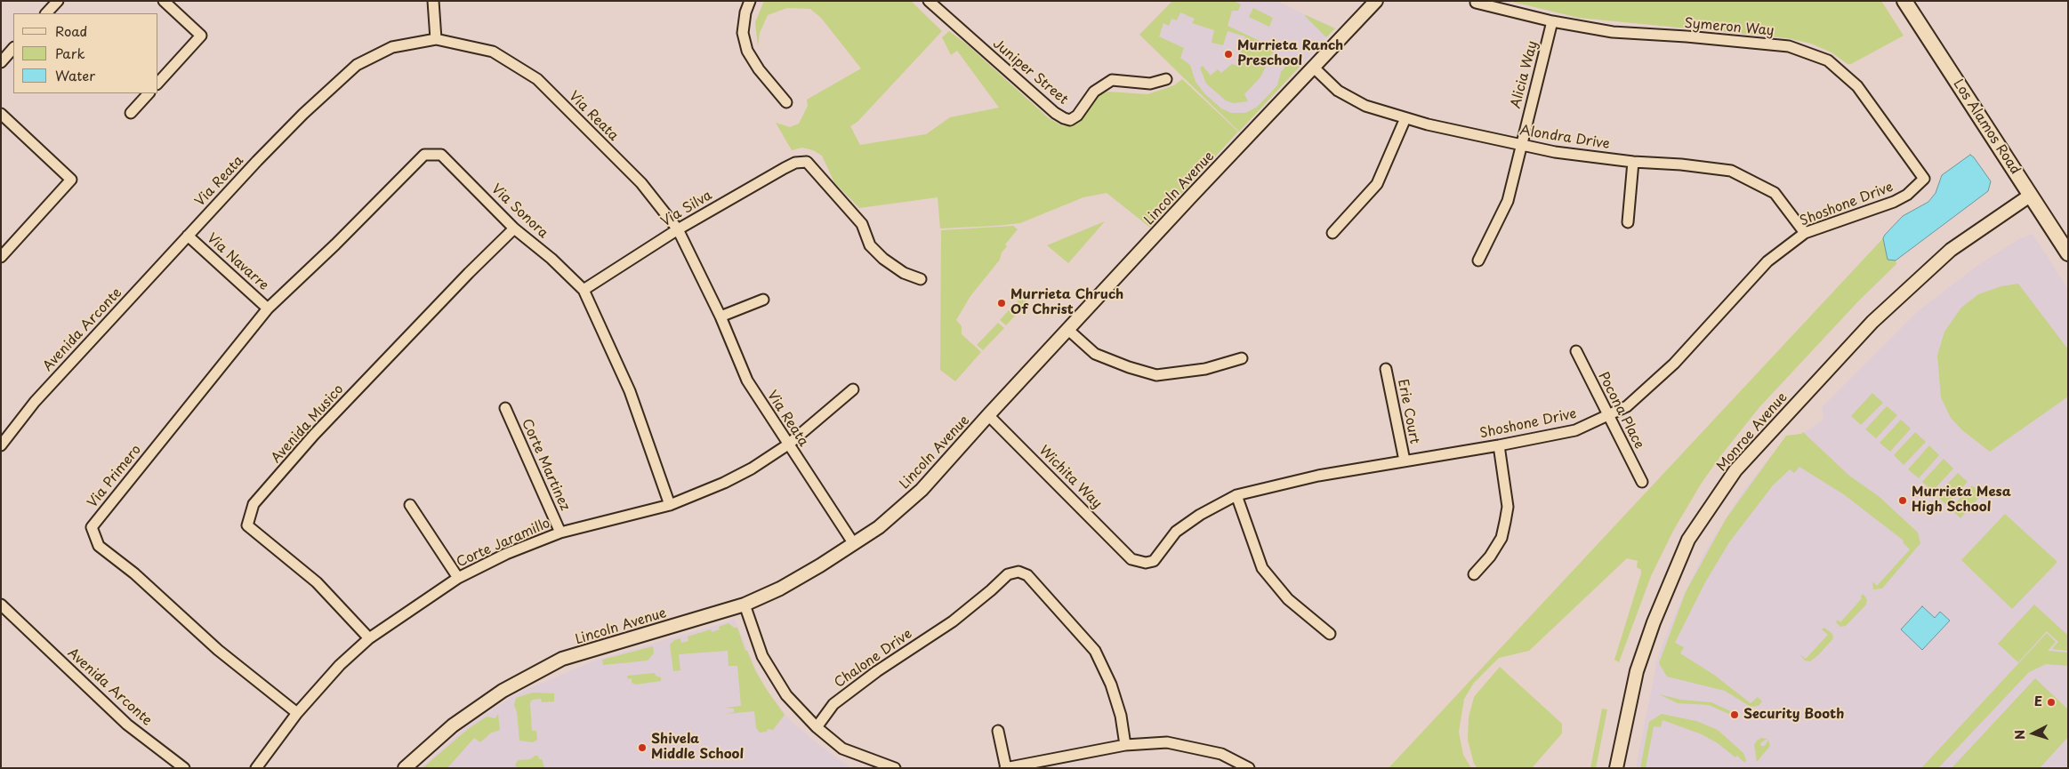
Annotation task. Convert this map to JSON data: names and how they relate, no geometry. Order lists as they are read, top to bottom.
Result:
{
  "streets": {
    "main road": ["Los Alamos Road"],
    "street": [
      "Symeron Way",
      "Juniper Street",
      "Alicia Way",
      "Via Reata",
      "Alondra Drive",
      "Lincoln Avenue",
      "Shoshone Drive",
      "Via Silva",
      "Via Sonora",
      "Via Navarre",
      "Avenida Arconte",
      "Pocona Place",
      "Erie Court",
      "Avenida Musico",
      "Monroe Avenue",
      "Corte Martinez",
      "Via Primero",
      "Wichita Way",
      "Corte Jaramillo",
      "Chalone Drive"
    ]
  },
  "crossings": [
    ["Symeron Way", "Alicia Way"],
    ["Symeron Way", "Shoshone Drive"],
    ["Alicia Way", "Alondra Drive"],
    ["Via Reata", "Lincoln Avenue"],
    ["Via Reata", "Via Silva"],
    ["Via Reata", "Via Navarre"],
    ["Via Reata", "Avenida Arconte"],
    ["Via Reata", "Corte Jaramillo"],
    ["Los Alamos Road", "Monroe Avenue"],
    ["Alondra Drive", "Lincoln Avenue"],
    ["Alondra Drive", "Shoshone Drive"],
    ["Lincoln Avenue", "Wichita Way"],
    ["Shoshone Drive", "Pocona Place"],
    ["Shoshone Drive", "Erie Court"],
    ["Shoshone Drive", "Wichita Way"],
    ["Via Silva", "Via Sonora"],
    ["Via Sonora", "Via Navarre"],
    ["Via Sonora", "Avenida Musico"],
    ["Via Sonora", "Via Primero"],
    ["Via Sonora", "Corte Jaramillo"],
    ["Via Navarre", "Avenida Arconte"],
    ["Via Navarre", "Via Primero"],
    ["Avenida Musico", "Corte Jaramillo"],
    ["Corte Martinez", "Corte Jaramillo"],
    ["Via Primero", "Corte Jaramillo"]
  ],
  "places": [
    "Murrieta Ranch Preschool",
    "Murrieta Chruch Of Christ",
    "Murrieta Mesa High School",
    "E",
    "Security Booth",
    "Shivela Middle School"
  ],
  "legend": ["Road", "Park", "Water"],
  "north": "left"
}
